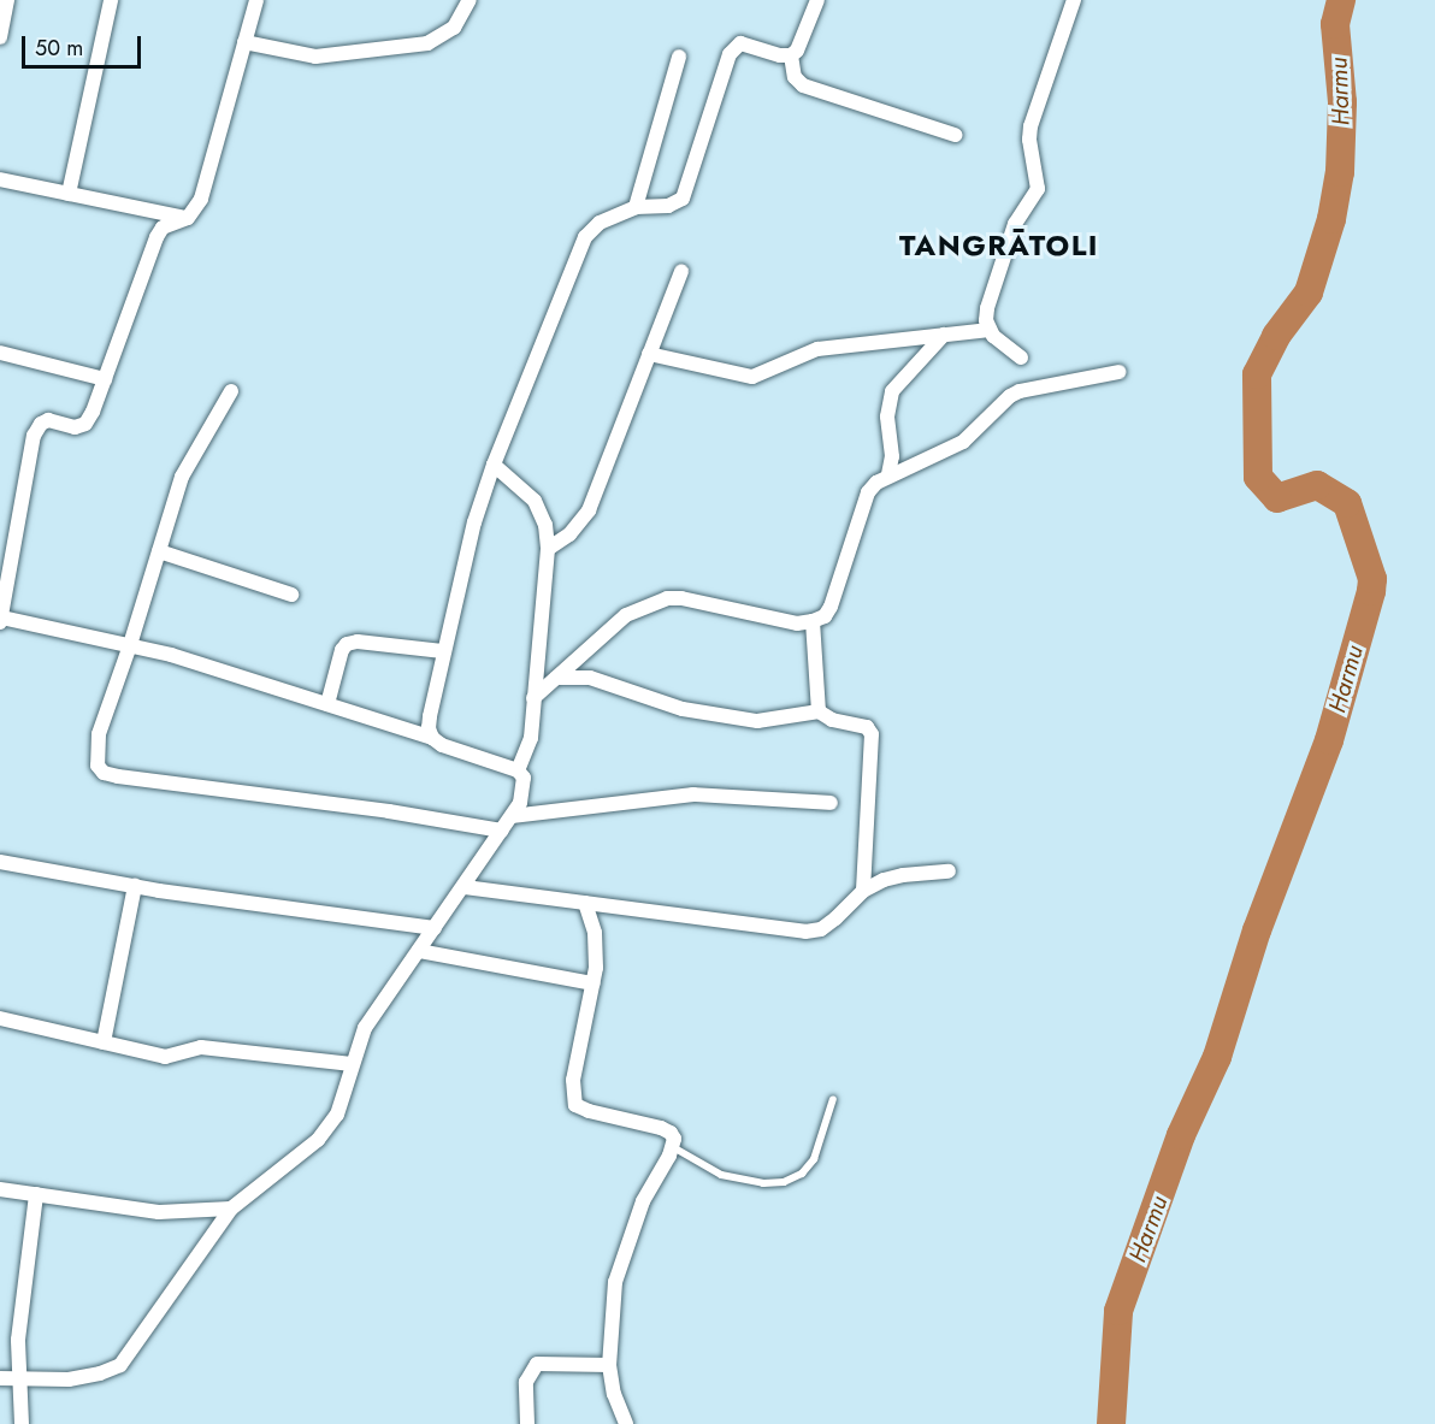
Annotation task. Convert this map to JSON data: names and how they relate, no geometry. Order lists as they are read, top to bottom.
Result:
{
  "districts": ["TANGRĀTOLI"],
  "water": ["Harmu"],
  "scale_bar": "50 m"
}
